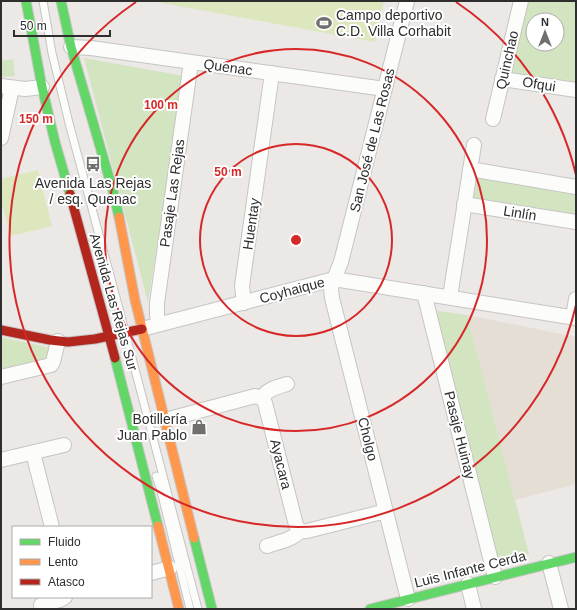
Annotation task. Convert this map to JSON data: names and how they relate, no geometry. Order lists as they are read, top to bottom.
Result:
{
  "streets": {
    "main road": ["Coyhaique", "Avenida Las Rejas Sur", "Luis Infante Cerda"],
    "street": [
      "Quinchao",
      "Quenac",
      "Ofqui",
      "San José de Las Rosas",
      "Pasaje Las Rejas",
      "Linlín",
      "Huentay",
      "Pasaje Huinay",
      "Cholgo",
      "Ayacara"
    ]
  },
  "crossings": [
    ["Quinchao", "Ofqui"],
    ["Quenac", "San José de Las Rosas"],
    ["Quenac", "Pasaje Las Rejas"],
    ["Quenac", "Huentay"],
    ["Quenac", "Avenida Las Rejas Sur"],
    ["San José de Las Rosas", "Coyhaique"],
    ["San José de Las Rosas", "Cholgo"],
    ["Pasaje Las Rejas", "Coyhaique"],
    ["Huentay", "Coyhaique"],
    ["Coyhaique", "Avenida Las Rejas Sur"],
    ["Coyhaique", "Pasaje Huinay"],
    ["Coyhaique", "Cholgo"],
    ["Pasaje Huinay", "Luis Infante Cerda"],
    ["Cholgo", "Luis Infante Cerda"]
  ],
  "places": {
    "sports": ["Campo deportivo C.D. Villa Corhabit"],
    "bus stop": ["Avenida Las Rejas / esq. Quenac"],
    "shop": ["Botillería Juan Pablo"]
  },
  "legend": ["Fluido", "Lento", "Atasco"],
  "scale_bar": "50 m",
  "north": "top",
  "rings": ["100 m", "150 m", "50 m"]
}
